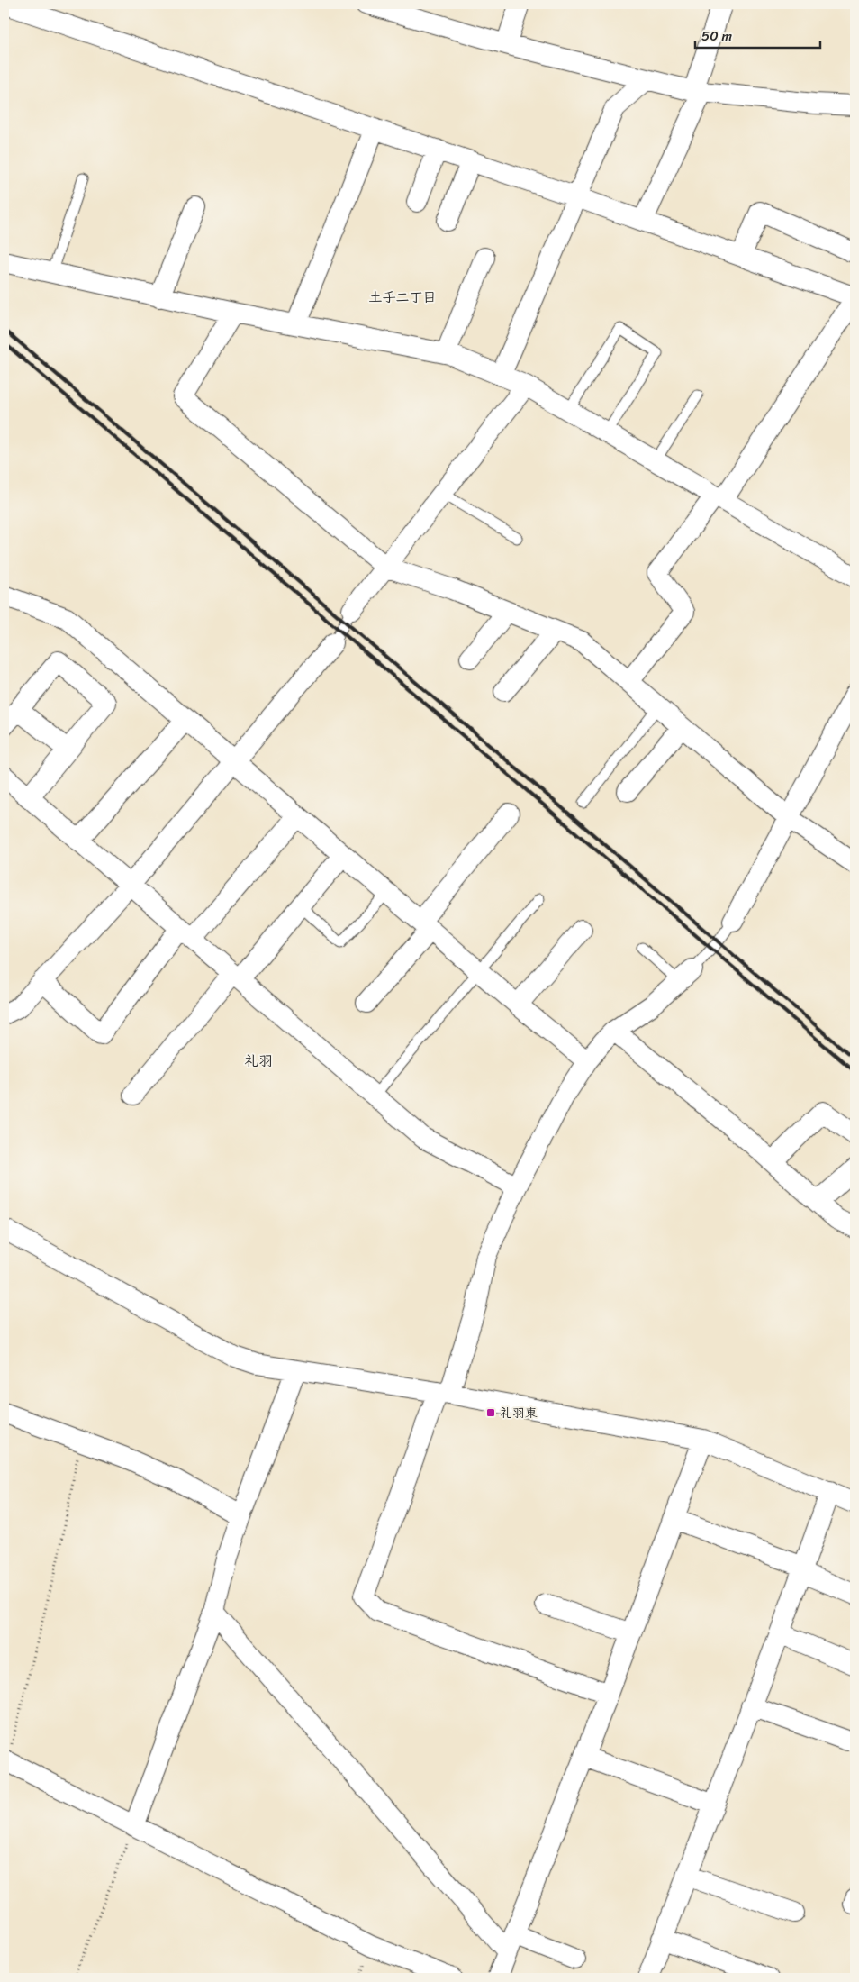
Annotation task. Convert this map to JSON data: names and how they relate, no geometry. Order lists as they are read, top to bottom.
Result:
{
  "districts": ["土手二丁目", "礼羽"],
  "places": {
    "transit": ["礼羽東"]
  },
  "scale_bar": "50 m"
}
